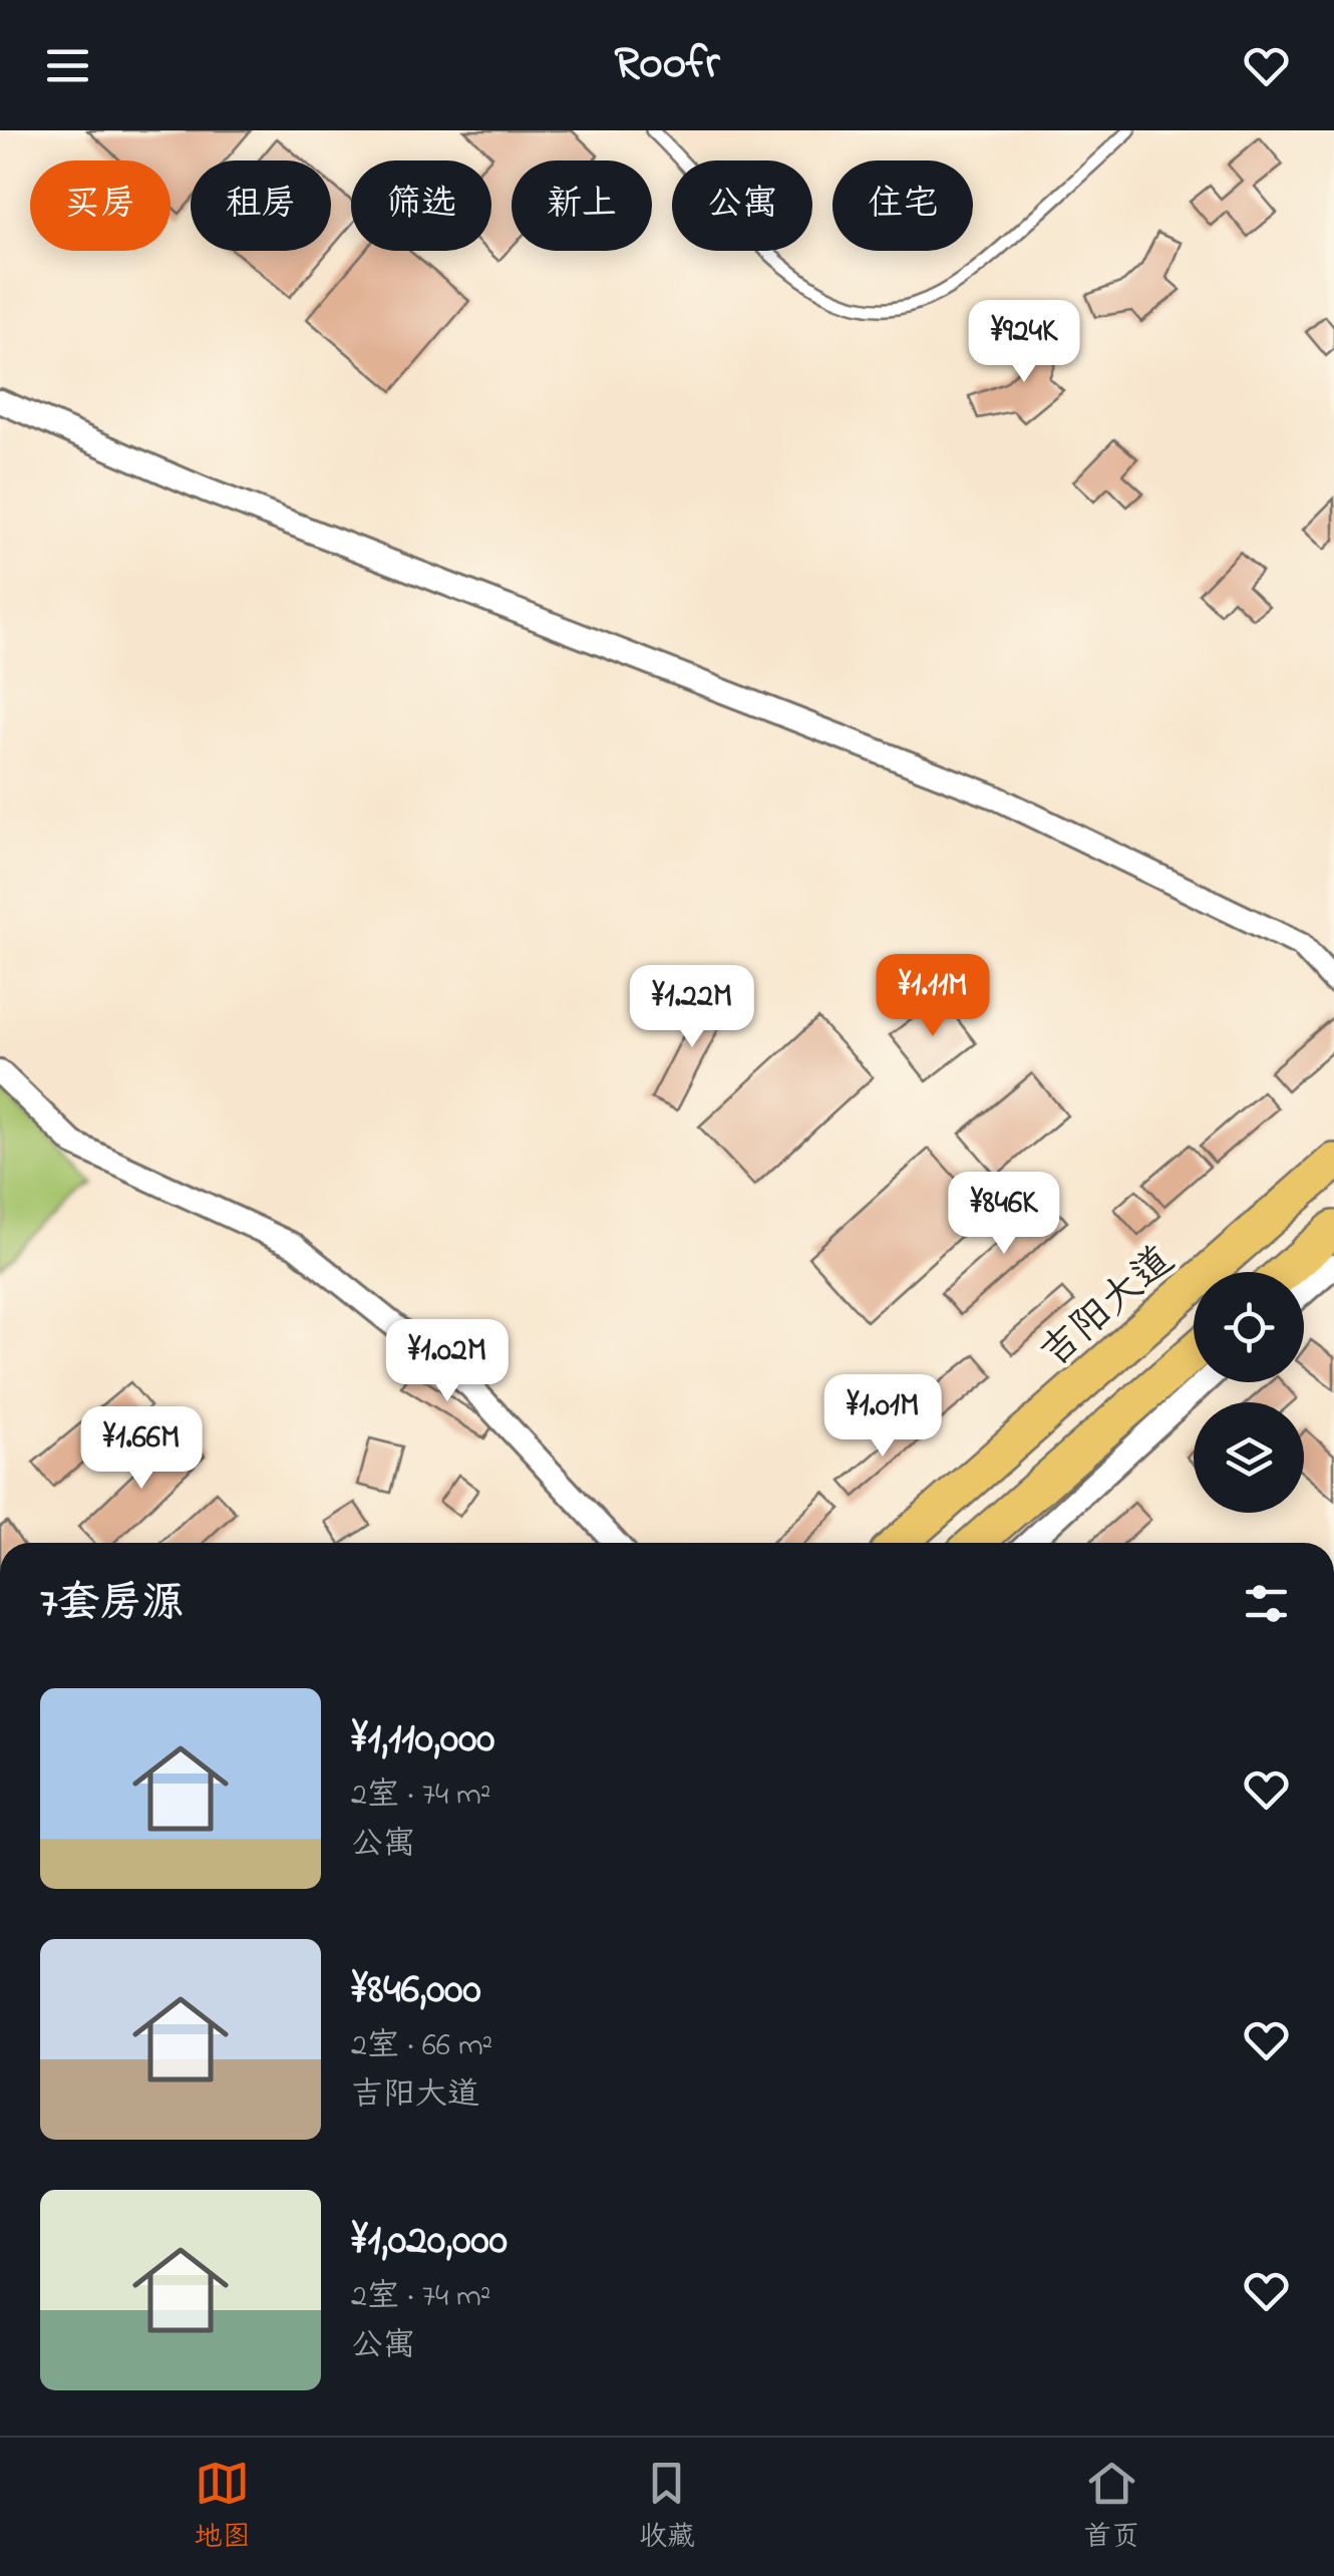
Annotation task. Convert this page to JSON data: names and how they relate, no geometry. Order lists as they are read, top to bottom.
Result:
{
  "streets": {
    "highway": ["吉阳大道"]
  },
  "page": {
    "header": "Roofr",
    "chip": [
      "买房",
      "租房",
      "筛选",
      "新上",
      "公寓",
      "住宅"
    ],
    "price": [
      "¥924K",
      "¥1.11M",
      "¥1.22M",
      "¥846K",
      "¥1.02M",
      "¥1.01M",
      "¥1.66M"
    ],
    "heading": "7套房源",
    "list": [
      {
        "name": "¥1,110,000",
        "note": "2室 · 74 m² · 公寓"
      },
      {
        "name": "¥846,000",
        "note": "2室 · 66 m² · 吉阳大道"
      },
      {
        "name": "¥1,020,000",
        "note": "2室 · 74 m² · 公寓"
      }
    ],
    "tabs": ["地图", "收藏", "首页"]
  }
}
